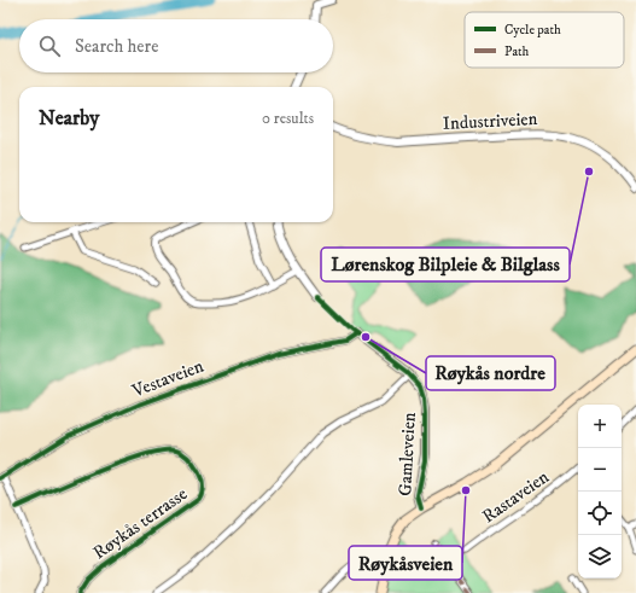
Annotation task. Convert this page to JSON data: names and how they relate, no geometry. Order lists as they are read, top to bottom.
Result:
{
  "streets": {
    "main road": ["Gamleveien"],
    "street": [
      "Industriveien",
      "Vestaveien",
      "Rastaveien",
      "Røykås terrasse"
    ]
  },
  "crossings": [
    ["Vestaveien", "Gamleveien"]
  ],
  "places": ["Lørenskog Bilpleie & Bilglass", "Røykås nordre", "Røykåsveien"],
  "legend": ["Cycle path", "Path"],
  "page": {
    "search": "Search here",
    "heading": ["Nearby", "0 results"],
    "map_buttons": ["+", "−"]
  }
}
